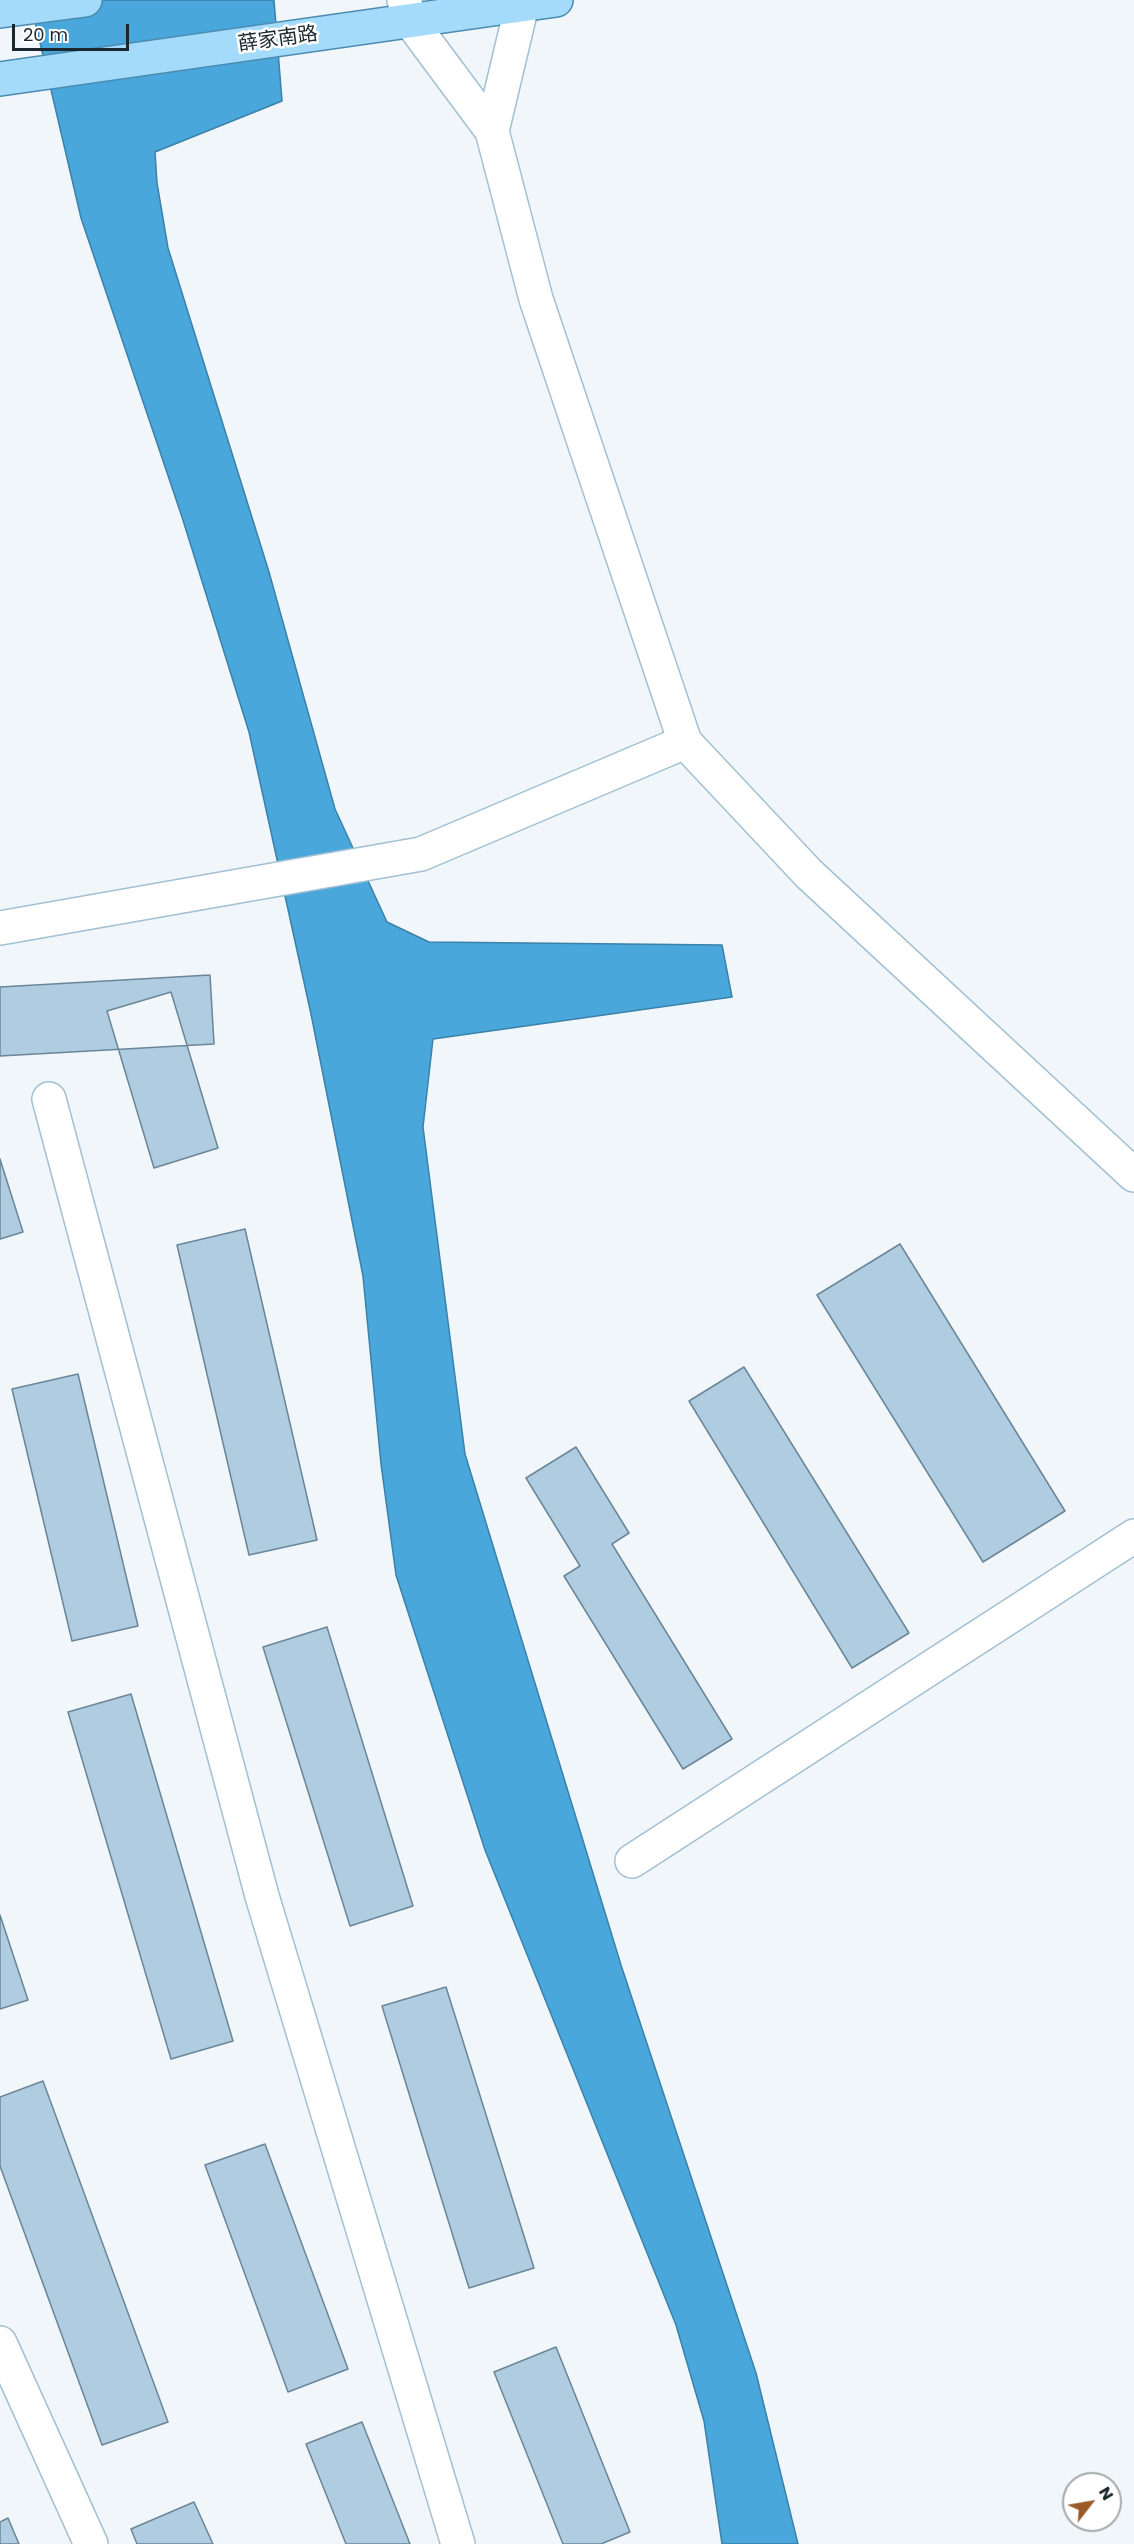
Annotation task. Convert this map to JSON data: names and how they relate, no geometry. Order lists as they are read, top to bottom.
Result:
{
  "streets": {
    "main road": ["薛家南路"]
  },
  "scale_bar": "20 m",
  "north": "top right"
}
